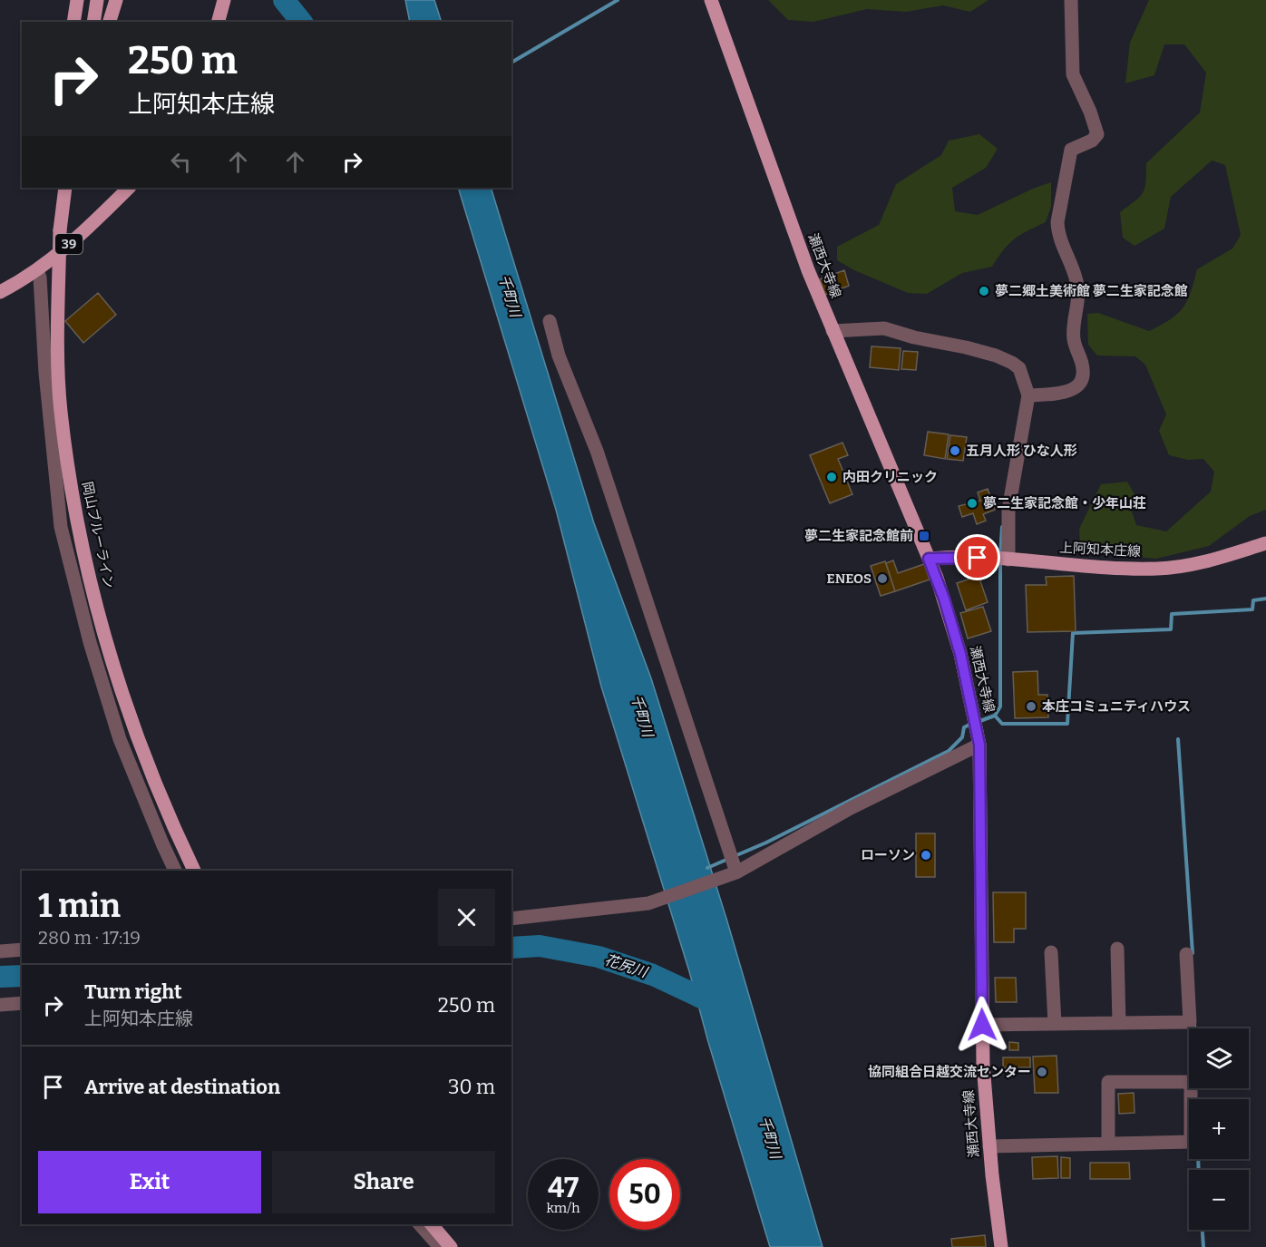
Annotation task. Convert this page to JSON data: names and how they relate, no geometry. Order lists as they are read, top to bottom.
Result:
{
  "streets": {
    "main road": [
      "39",
      "瀬西大寺線",
      "岡山ブルーライン",
      "上阿知本庄線"
    ]
  },
  "crossings": [
    ["瀬西大寺線", "上阿知本庄線"]
  ],
  "water": ["千町川", "花尻川"],
  "places": {
    "other": [
      "夢二郷土美術館 夢二生家記念館",
      "五月人形 ひな人形",
      "内田クリニック",
      "夢二生家記念館・少年山荘",
      "ENEOS",
      "本庄コミュニティハウス",
      "ローソン",
      "協同組合日越交流センター"
    ],
    "transit": ["夢二生家記念館前"]
  },
  "page": {
    "turn": ["250 m", "上阿知本庄線"],
    "heading": ["1 min", "280 m · 17:19"],
    "list": [
      {
        "name": "Turn right",
        "note": "上阿知本庄線",
        "value": "250 m"
      },
      {
        "name": "Arrive at destination",
        "value": "30 m"
      }
    ],
    "map_buttons": ["+", "−"],
    "buttons": ["Exit", "Share"],
    "speed": "47 km/h",
    "limit": "50"
  }
}
